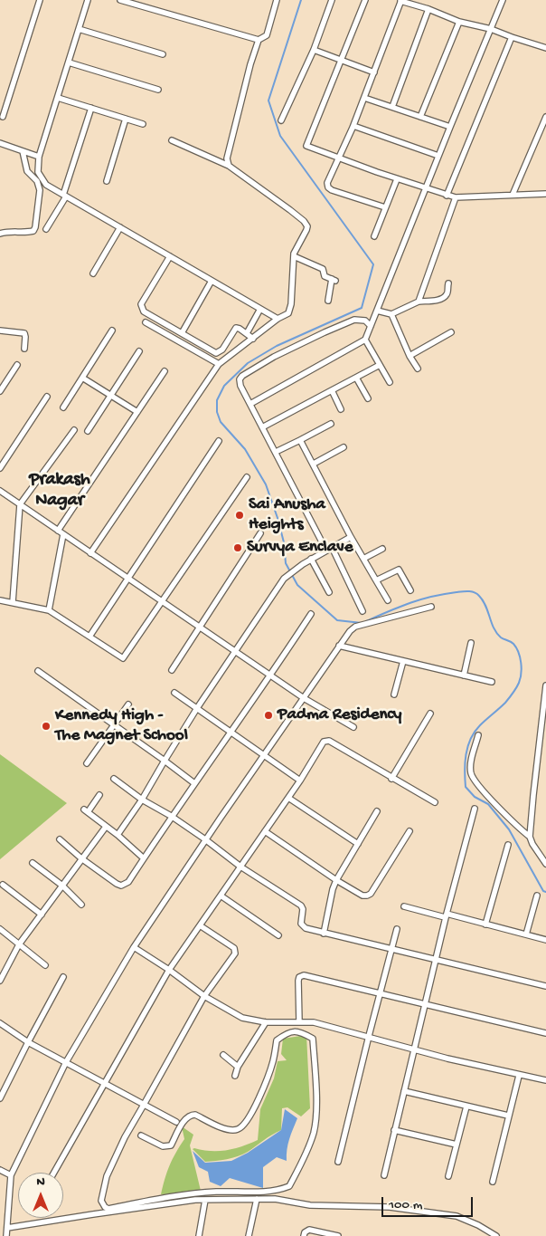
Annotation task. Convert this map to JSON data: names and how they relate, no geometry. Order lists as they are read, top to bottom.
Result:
{
  "districts": ["Prakash Nagar"],
  "places": [
    "Sai Anusha Heights",
    "Survya Enclave",
    "Padma Residency",
    "Kennedy High - The Magnet School"
  ],
  "scale_bar": "100 m",
  "north": "top"
}
